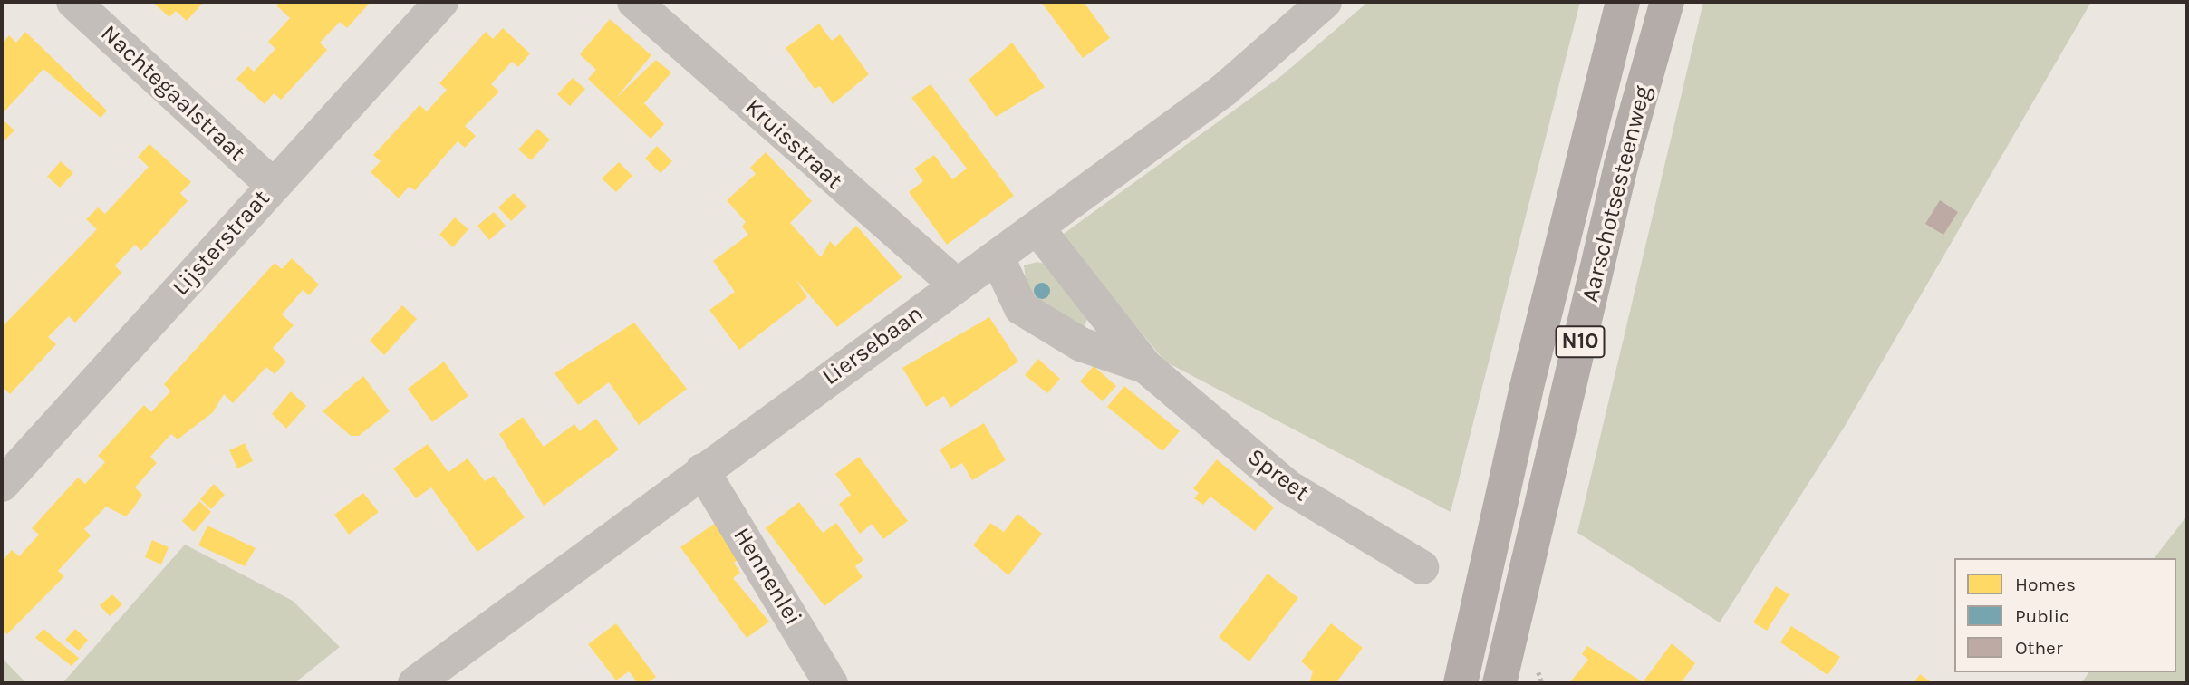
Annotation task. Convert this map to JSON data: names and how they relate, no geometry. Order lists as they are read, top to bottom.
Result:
{
  "streets": {
    "main road": ["Aarschotsesteenweg", "N10"],
    "street": [
      "Nachtegaalstraat",
      "Kruisstraat",
      "Lijsterstraat",
      "Liersebaan",
      "Spreet",
      "Hennenlei"
    ]
  },
  "crossings": [
    ["Nachtegaalstraat", "Lijsterstraat"],
    ["Kruisstraat", "Liersebaan"],
    ["Liersebaan", "Spreet"],
    ["Liersebaan", "Hennenlei"]
  ],
  "legend": ["Homes", "Public", "Other"]
}
